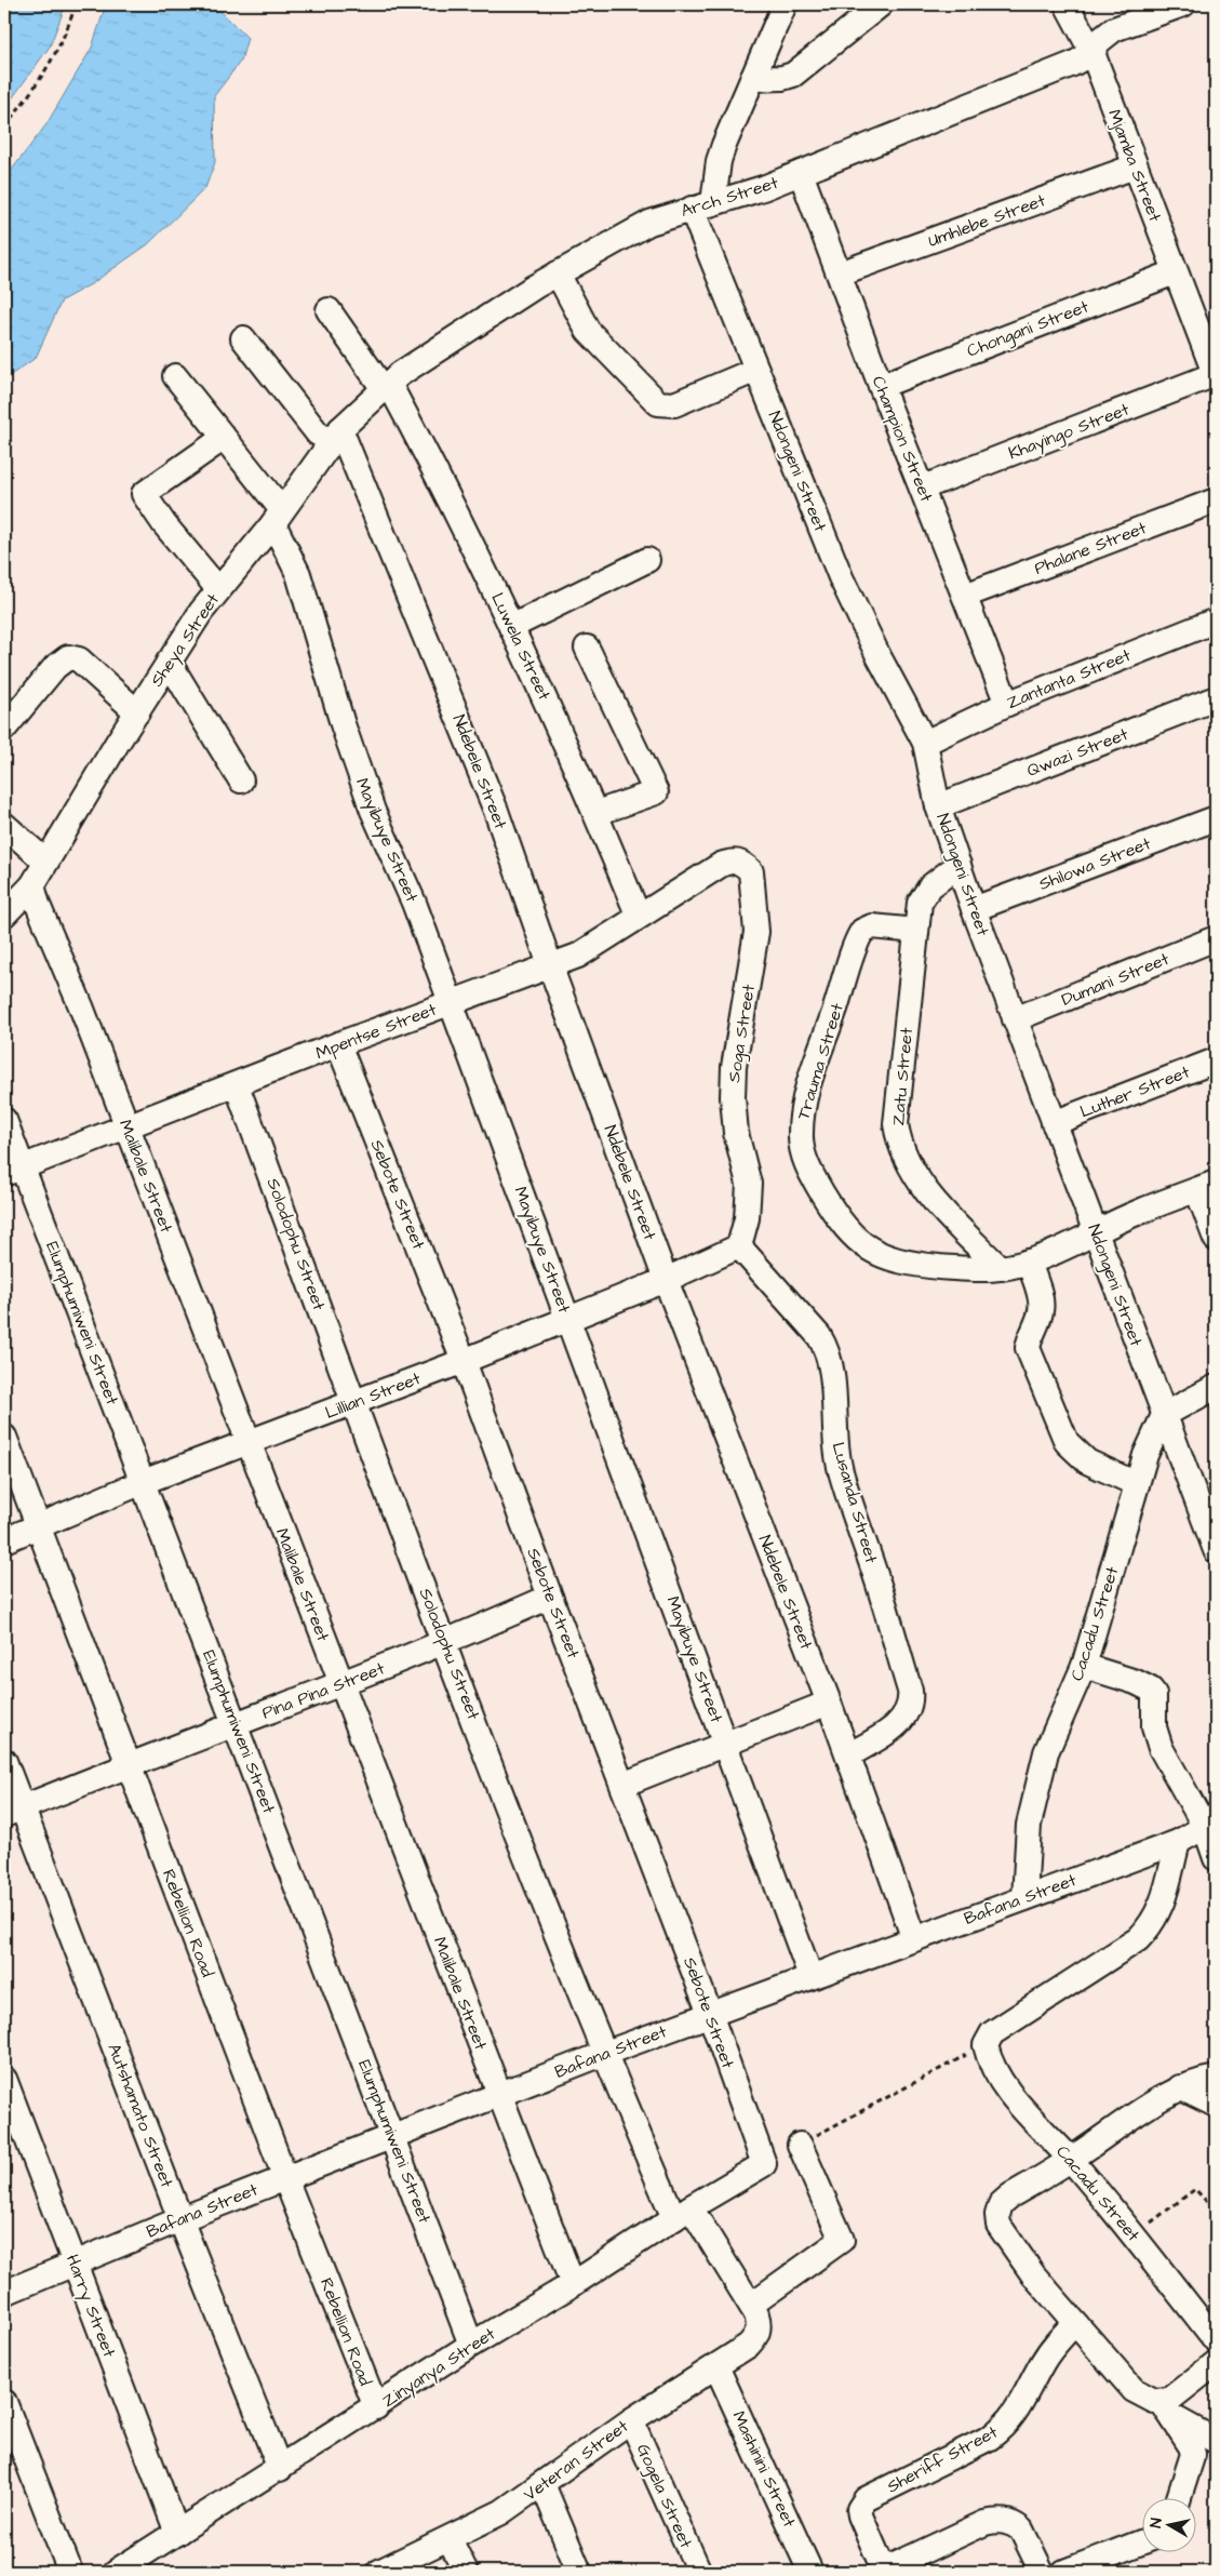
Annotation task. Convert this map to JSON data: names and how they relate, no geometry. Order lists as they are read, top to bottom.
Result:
{
  "streets": {
    "street": [
      "Mjamba Street",
      "Arch Street",
      "Umhlebe Street",
      "Chongani Street",
      "Khayingo Street",
      "Champion Street",
      "Ndongeni Street",
      "Phalane Street",
      "Sheya Street",
      "Luwela Street",
      "Zantanta Street",
      "Qwazi Street",
      "Ndebele Street",
      "Mayibuye Street",
      "Shilowa Street",
      "Dumani Street",
      "Mpentse Street",
      "Soga Street",
      "Trauma Street",
      "Zatu Street",
      "Luther Street",
      "Malibale Street",
      "Sebote Street",
      "Solodophu Street",
      "Elumphumiweni Street",
      "Lillian Street",
      "Lusanda Street",
      "Cacadu Street",
      "Pina Pina Street",
      "Bafana Street",
      "Rebellion Road",
      "Autshamato Street",
      "Harry Street",
      "Zinyanya Street",
      "Sheriff Street",
      "Veteran Street",
      "Mashinini Street",
      "Gogela Street"
    ]
  },
  "crossings": [
    ["Mjamba Street", "Arch Street"],
    ["Mjamba Street", "Umhlebe Street"],
    ["Mjamba Street", "Chongani Street"],
    ["Mjamba Street", "Khayingo Street"],
    ["Arch Street", "Champion Street"],
    ["Arch Street", "Ndongeni Street"],
    ["Arch Street", "Sheya Street"],
    ["Arch Street", "Luwela Street"],
    ["Umhlebe Street", "Champion Street"],
    ["Chongani Street", "Champion Street"],
    ["Khayingo Street", "Champion Street"],
    ["Champion Street", "Phalane Street"],
    ["Champion Street", "Zantanta Street"],
    ["Ndongeni Street", "Zantanta Street"],
    ["Ndongeni Street", "Qwazi Street"],
    ["Ndongeni Street", "Shilowa Street"],
    ["Ndongeni Street", "Dumani Street"],
    ["Ndongeni Street", "Trauma Street"],
    ["Ndongeni Street", "Zatu Street"],
    ["Ndongeni Street", "Luther Street"],
    ["Ndongeni Street", "Cacadu Street"],
    ["Sheya Street", "Luwela Street"],
    ["Sheya Street", "Ndebele Street"],
    ["Sheya Street", "Mayibuye Street"],
    ["Sheya Street", "Malibale Street"],
    ["Luwela Street", "Mpentse Street"],
    ["Ndebele Street", "Mpentse Street"],
    ["Ndebele Street", "Lillian Street"],
    ["Ndebele Street", "Lusanda Street"],
    ["Ndebele Street", "Bafana Street"],
    ["Mayibuye Street", "Mpentse Street"],
    ["Mayibuye Street", "Lillian Street"],
    ["Mayibuye Street", "Bafana Street"],
    ["Mpentse Street", "Soga Street"],
    ["Mpentse Street", "Malibale Street"],
    ["Mpentse Street", "Sebote Street"],
    ["Mpentse Street", "Solodophu Street"],
    ["Mpentse Street", "Elumphumiweni Street"],
    ["Soga Street", "Lillian Street"],
    ["Soga Street", "Lusanda Street"],
    ["Trauma Street", "Zatu Street"],
    ["Malibale Street", "Lillian Street"],
    ["Malibale Street", "Pina Pina Street"],
    ["Malibale Street", "Bafana Street"],
    ["Malibale Street", "Zinyanya Street"],
    ["Sebote Street", "Lillian Street"],
    ["Sebote Street", "Pina Pina Street"],
    ["Sebote Street", "Bafana Street"],
    ["Sebote Street", "Zinyanya Street"],
    ["Solodophu Street", "Lillian Street"],
    ["Solodophu Street", "Pina Pina Street"],
    ["Solodophu Street", "Bafana Street"],
    ["Solodophu Street", "Zinyanya Street"],
    ["Solodophu Street", "Veteran Street"],
    ["Elumphumiweni Street", "Lillian Street"],
    ["Elumphumiweni Street", "Pina Pina Street"],
    ["Elumphumiweni Street", "Bafana Street"],
    ["Elumphumiweni Street", "Zinyanya Street"],
    ["Lillian Street", "Lusanda Street"],
    ["Lillian Street", "Rebellion Road"],
    ["Cacadu Street", "Bafana Street"],
    ["Pina Pina Street", "Rebellion Road"],
    ["Pina Pina Street", "Autshamato Street"],
    ["Bafana Street", "Rebellion Road"],
    ["Bafana Street", "Autshamato Street"],
    ["Bafana Street", "Harry Street"],
    ["Rebellion Road", "Zinyanya Street"],
    ["Autshamato Street", "Zinyanya Street"],
    ["Harry Street", "Zinyanya Street"],
    ["Veteran Street", "Mashinini Street"],
    ["Veteran Street", "Gogela Street"]
  ],
  "north": "left"
}
